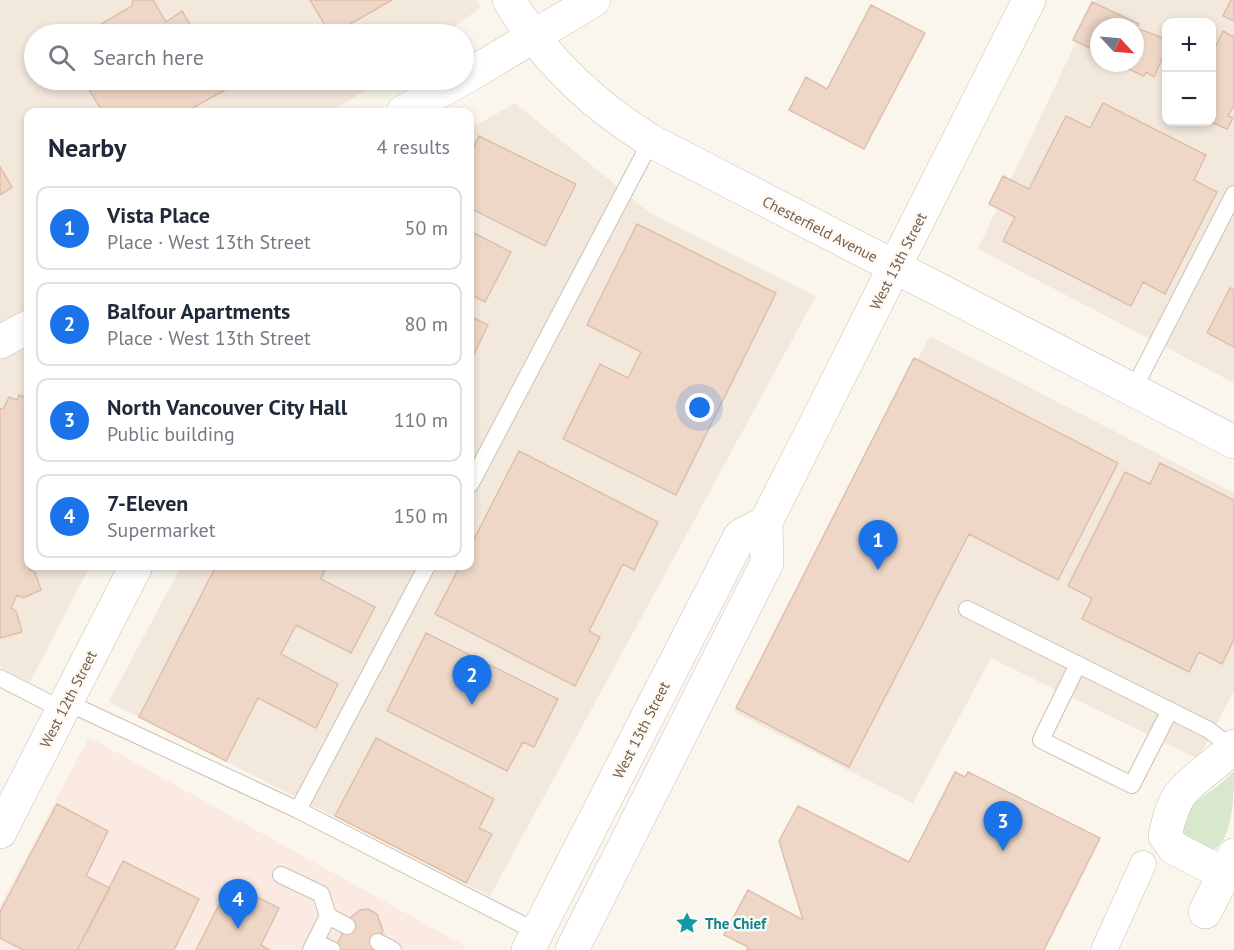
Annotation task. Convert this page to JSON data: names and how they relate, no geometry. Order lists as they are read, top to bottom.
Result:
{
  "streets": {
    "street": ["Chesterfield Avenue", "West 13th Street", "West 12th Street"]
  },
  "crossings": [
    ["Chesterfield Avenue", "West 13th Street"]
  ],
  "places": {
    "place": ["The Chief"]
  },
  "north": "bottom right",
  "page": {
    "map_buttons": ["+", "−"],
    "search": "Search here",
    "heading": ["Nearby", "4 results"],
    "list": [
      {
        "mark": "1",
        "name": "Vista Place",
        "note": "Place · West 13th Street",
        "value": "50 m"
      },
      {
        "mark": "2",
        "name": "Balfour Apartments",
        "note": "Place · West 13th Street",
        "value": "80 m"
      },
      {
        "mark": "3",
        "name": "North Vancouver City Hall",
        "note": "Public building",
        "value": "110 m"
      },
      {
        "mark": "4",
        "name": "7-Eleven",
        "note": "Supermarket",
        "value": "150 m"
      }
    ],
    "pins": [
      "1",
      "2",
      "3",
      "4"
    ]
  }
}
